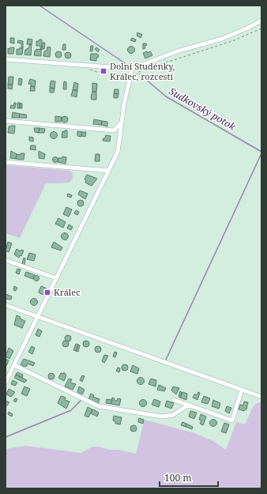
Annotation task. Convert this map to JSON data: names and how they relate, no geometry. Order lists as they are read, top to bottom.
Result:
{
  "water": ["Sudkovský potok"],
  "places": {
    "transit": ["Dolní Studénky, Králec, rozcestí", "Králec"]
  },
  "scale_bar": "100 m"
}
